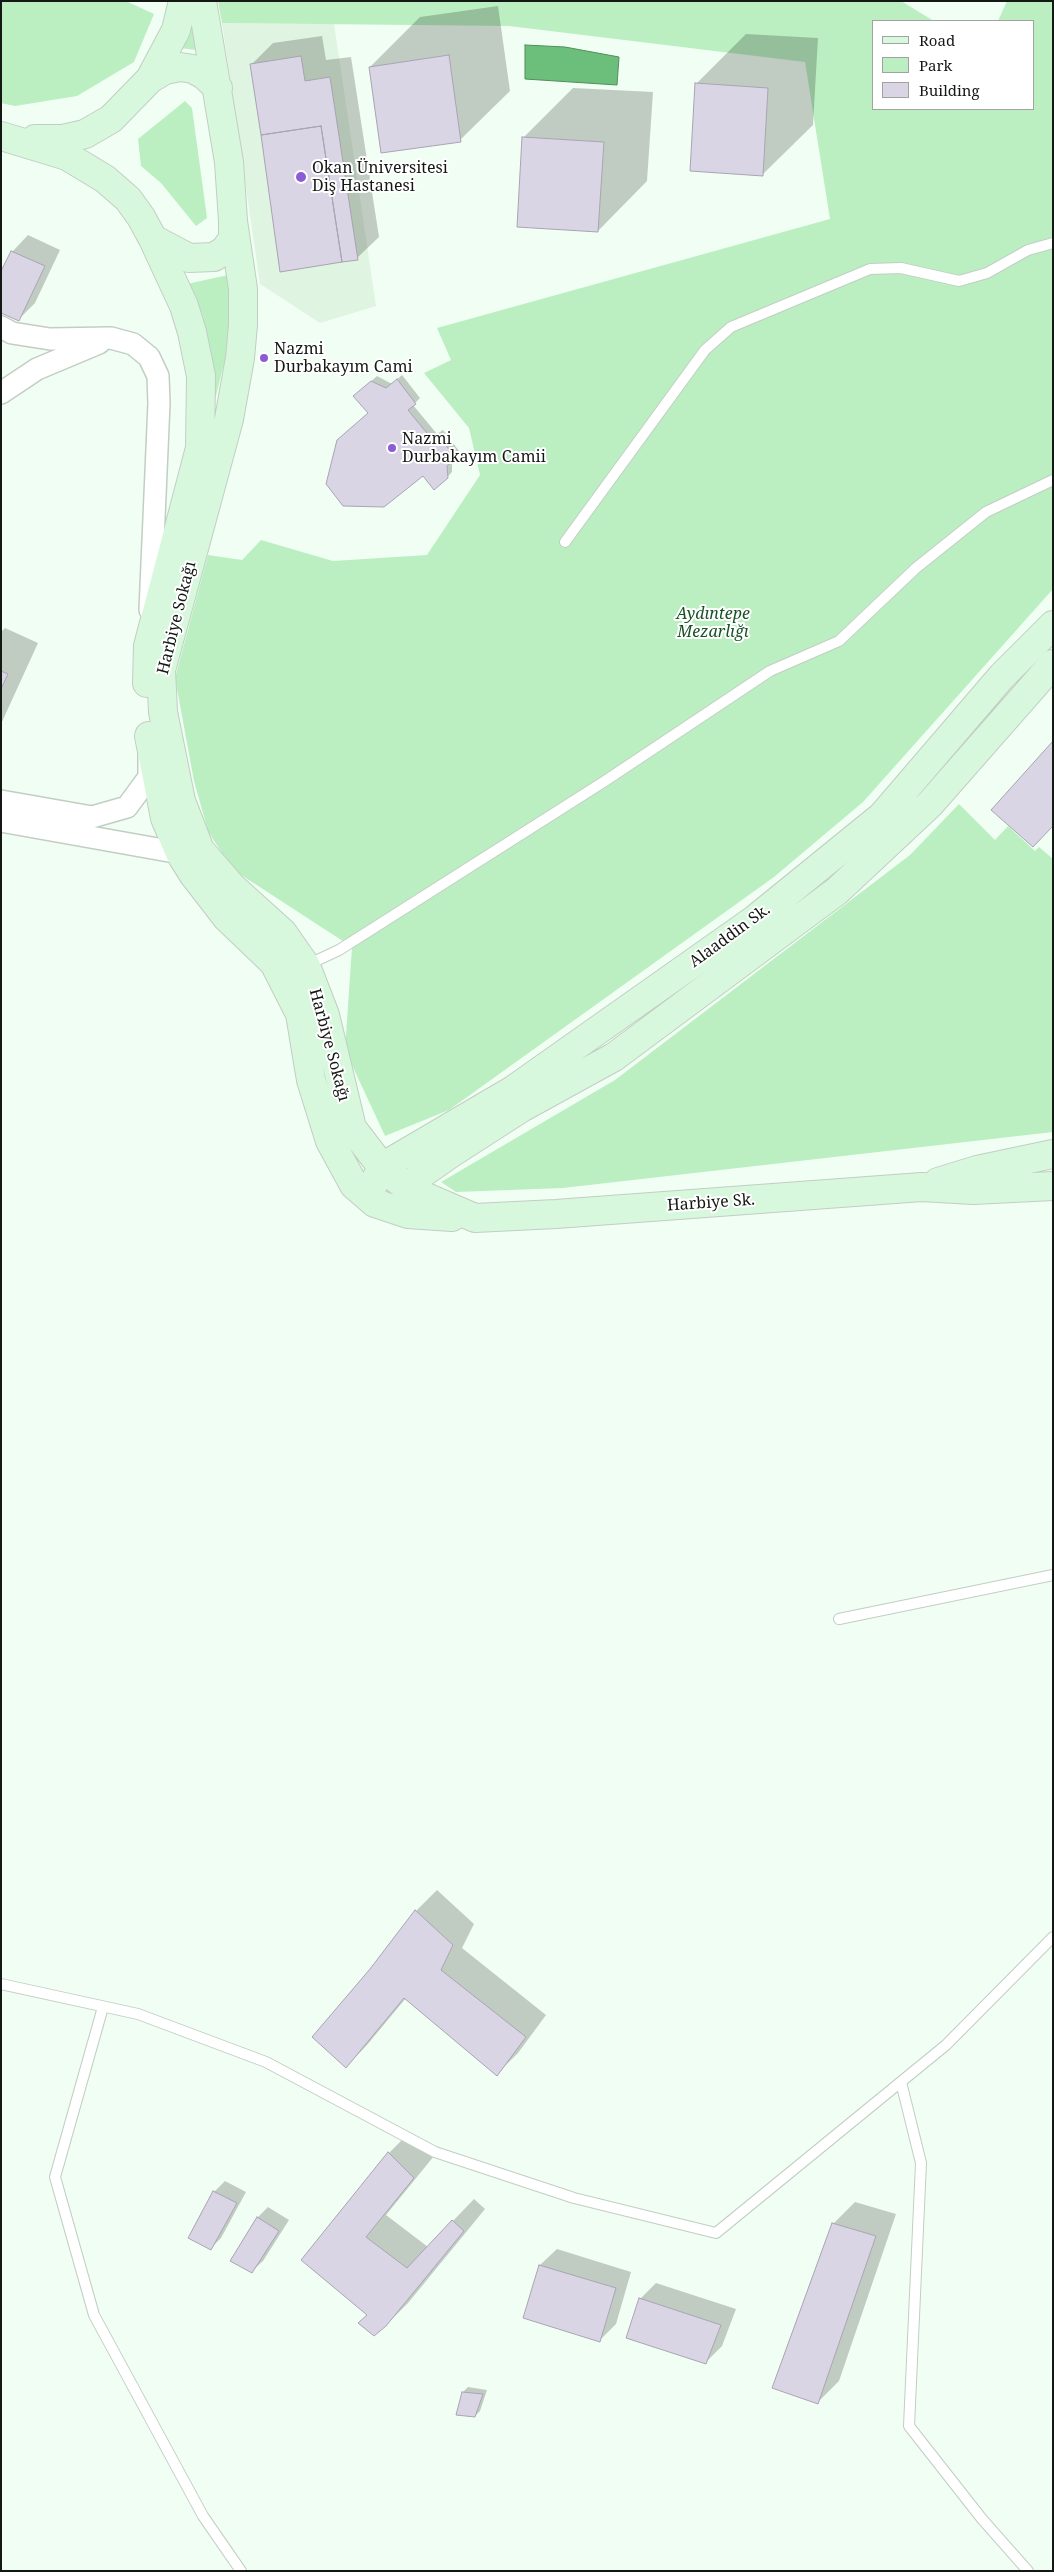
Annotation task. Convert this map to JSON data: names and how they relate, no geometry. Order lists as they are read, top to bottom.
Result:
{
  "streets": {
    "street": ["Harbiye Sokağı", "Alaaddin Sk.", "Harbiye Sk."]
  },
  "crossings": [
    ["Harbiye Sokağı", "Alaaddin Sk."],
    ["Harbiye Sokağı", "Harbiye Sk."],
    ["Alaaddin Sk.", "Harbiye Sk."]
  ],
  "parks": ["Aydıntepe Mezarlığı"],
  "places": ["Okan Üniversitesi Diş Hastanesi", "Nazmi Durbakayım Cami", "Nazmi Durbakayım Camii"],
  "legend": ["Road", "Park", "Building"]
}
